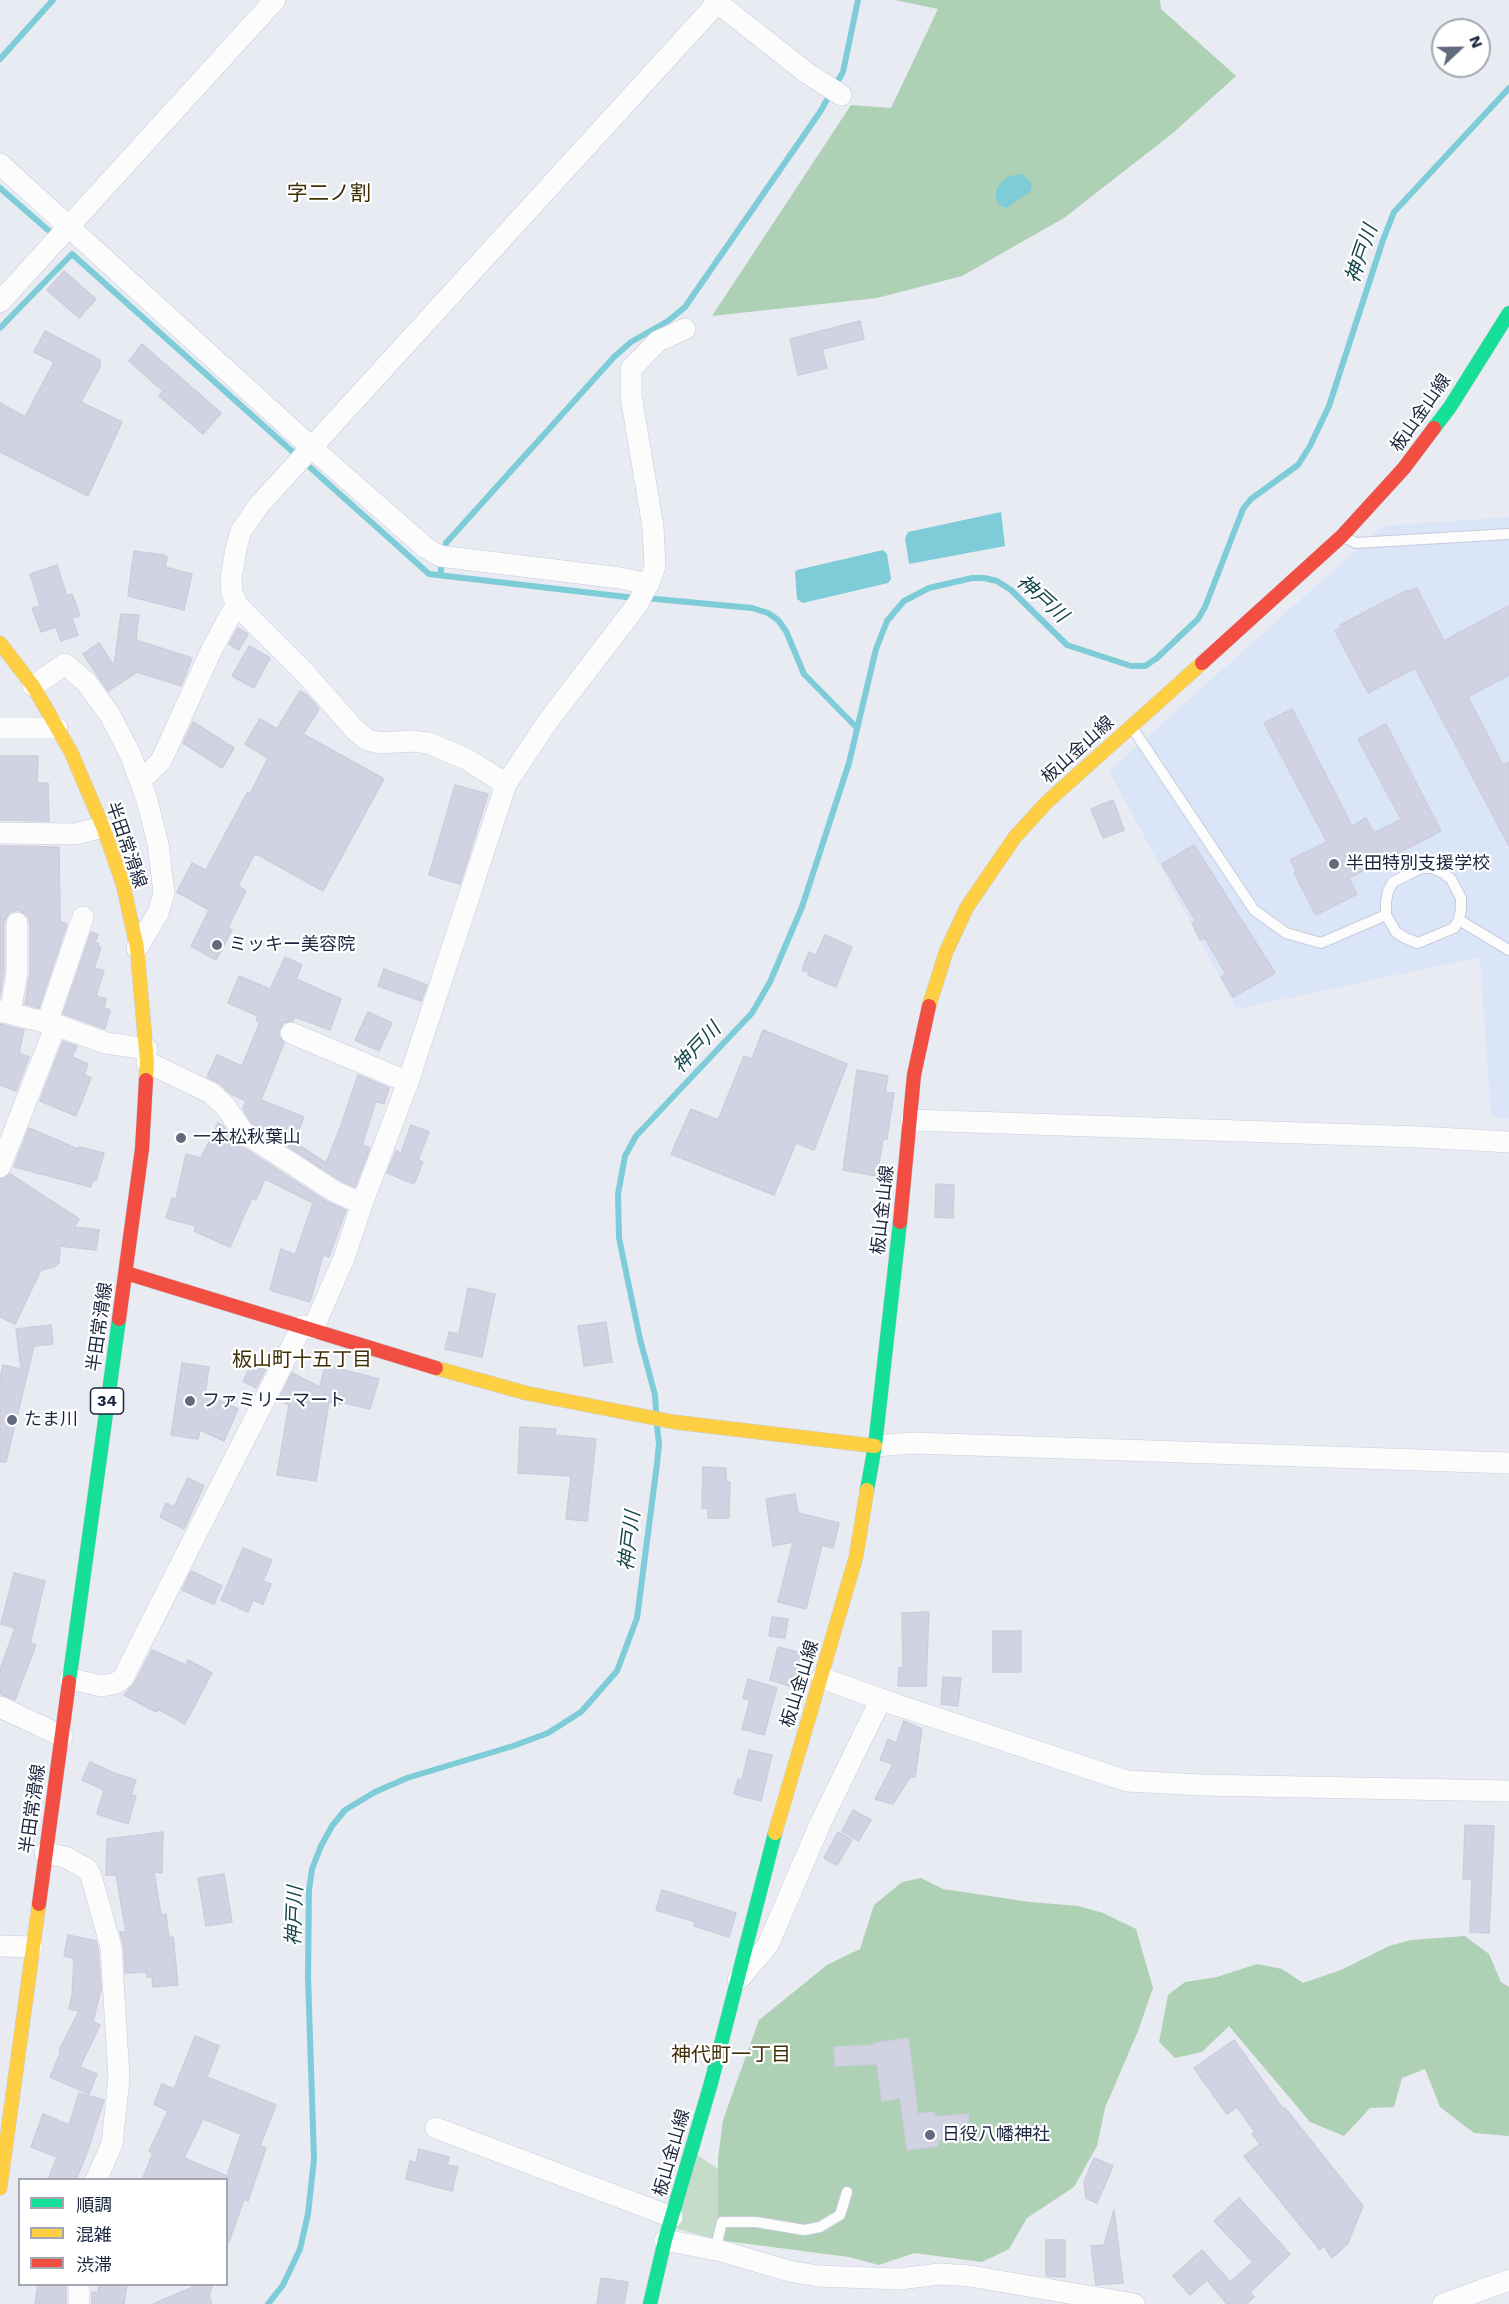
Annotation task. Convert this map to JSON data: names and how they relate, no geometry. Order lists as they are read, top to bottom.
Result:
{
  "streets": {
    "main road": ["板山金山線", "半田常滑線", "34"]
  },
  "districts": ["字二ノ割", "板山町十五丁目", "神代町一丁目"],
  "water": ["神戸川"],
  "places": [
    "半田特別支援学校",
    "ミッキー美容院",
    "一本松秋葉山",
    "ファミリーマート",
    "たま川",
    "日役八幡神社"
  ],
  "legend": ["順調", "混雑", "渋滞"],
  "north": "right"
}
